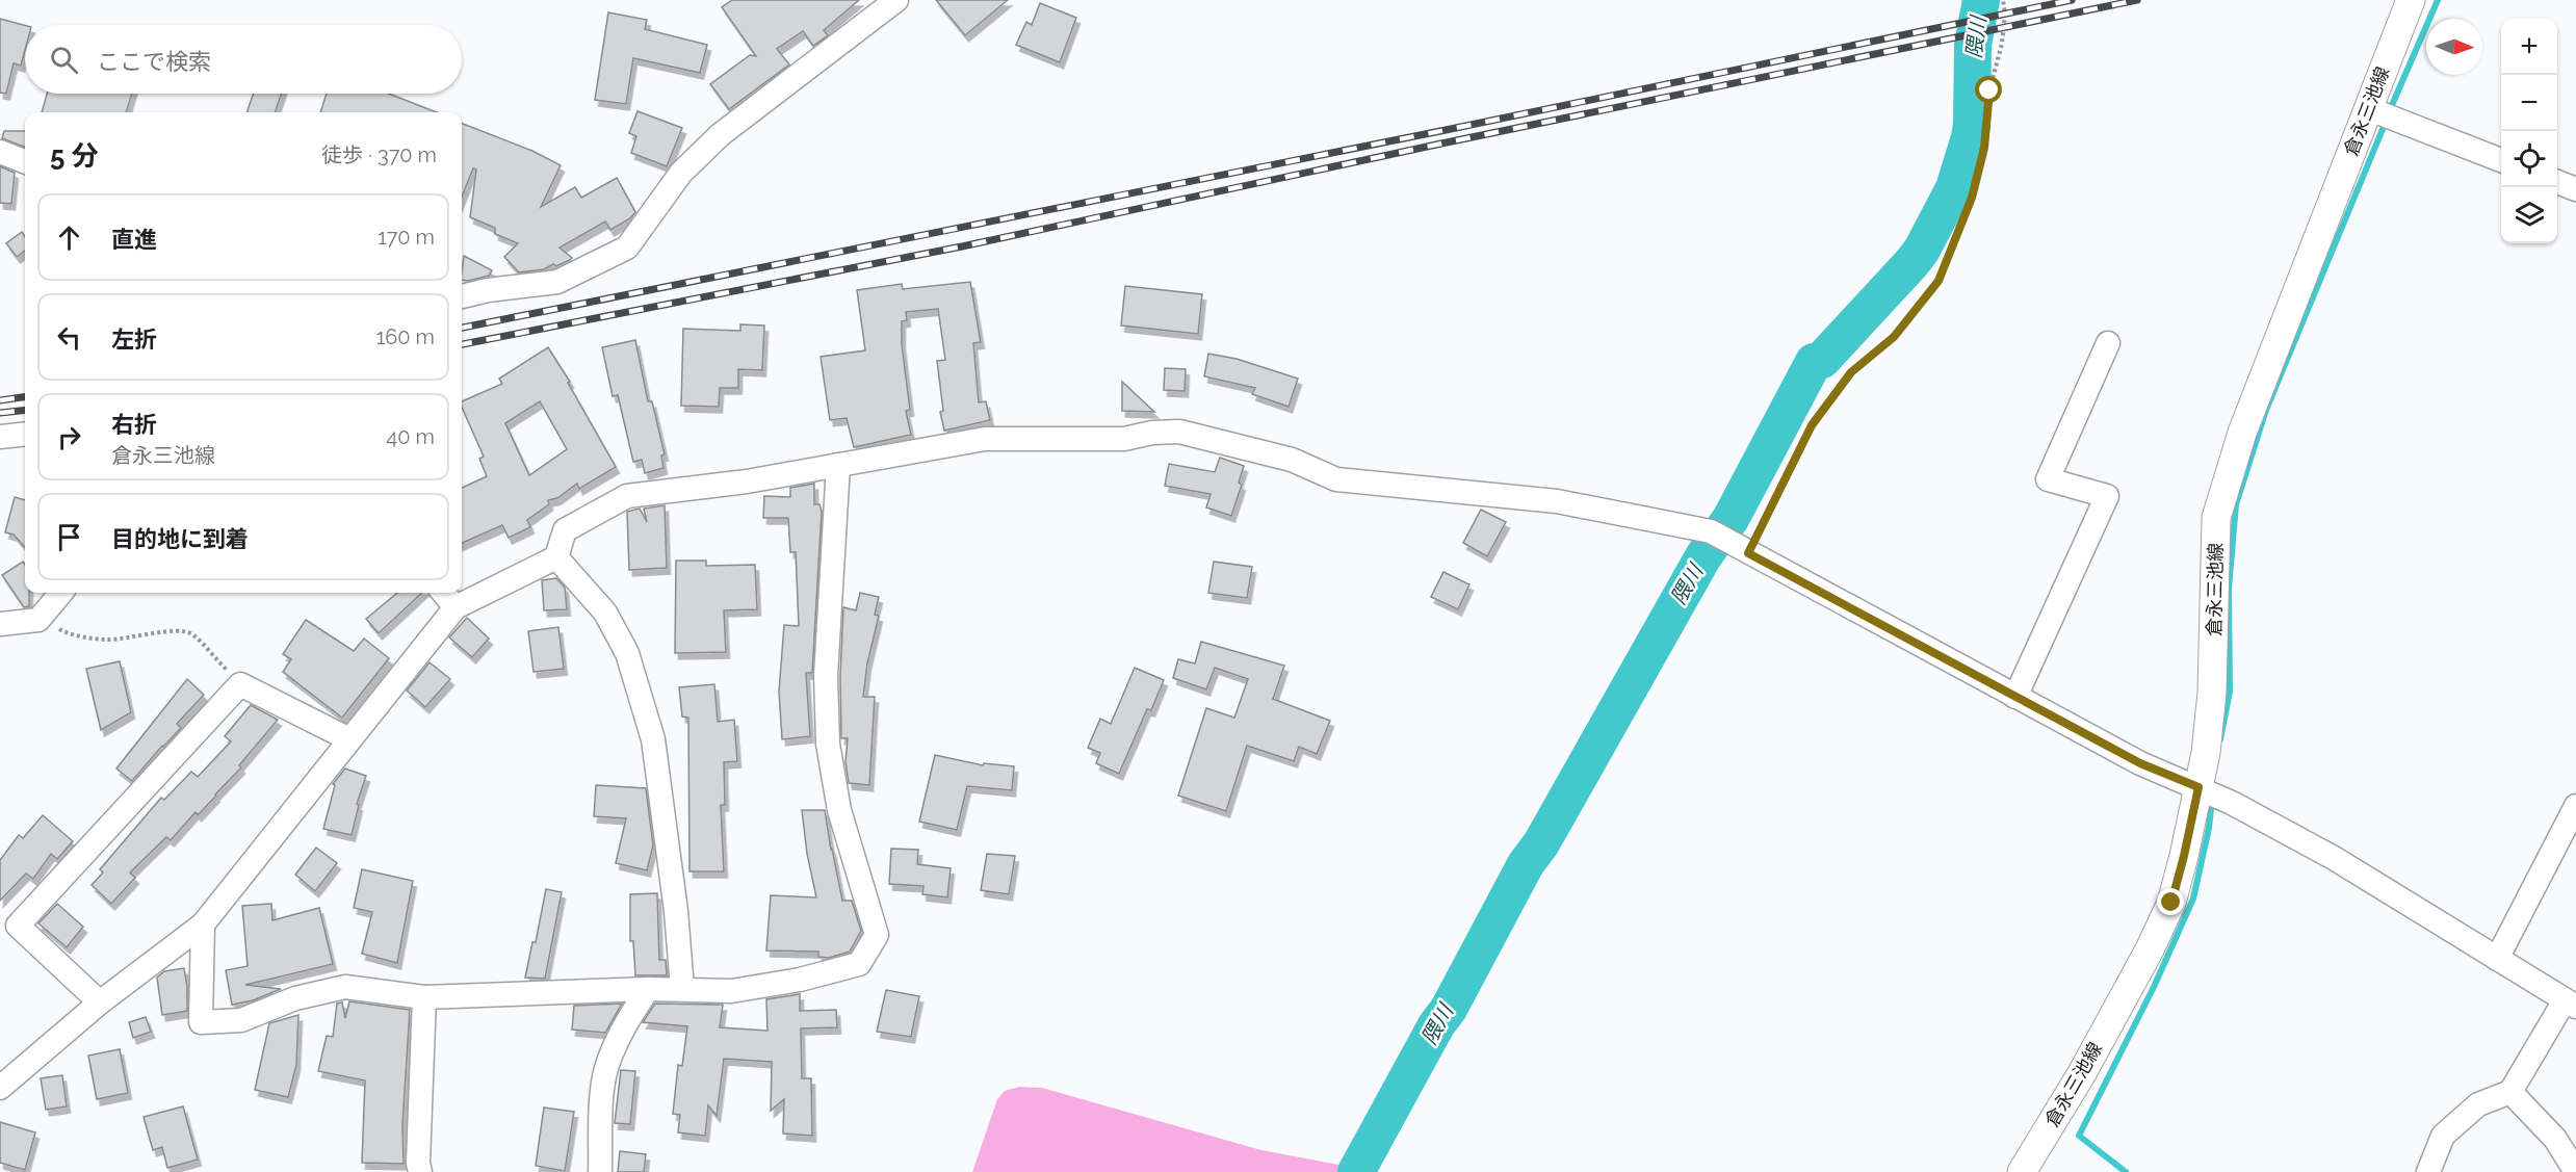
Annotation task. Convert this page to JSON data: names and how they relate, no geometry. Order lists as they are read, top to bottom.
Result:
{
  "streets": {
    "main road": ["倉永三池線"]
  },
  "water": ["隈川"],
  "north": "right",
  "page": {
    "map_buttons": ["+", "−"],
    "search": "ここで検索",
    "heading": ["5 分", "徒歩 · 370 m"],
    "list": [
      ["直進", "170 m"],
      ["左折", "160 m"],
      ["右折", "倉永三池線", "40 m"],
      "目的地に到着"
    ]
  }
}
